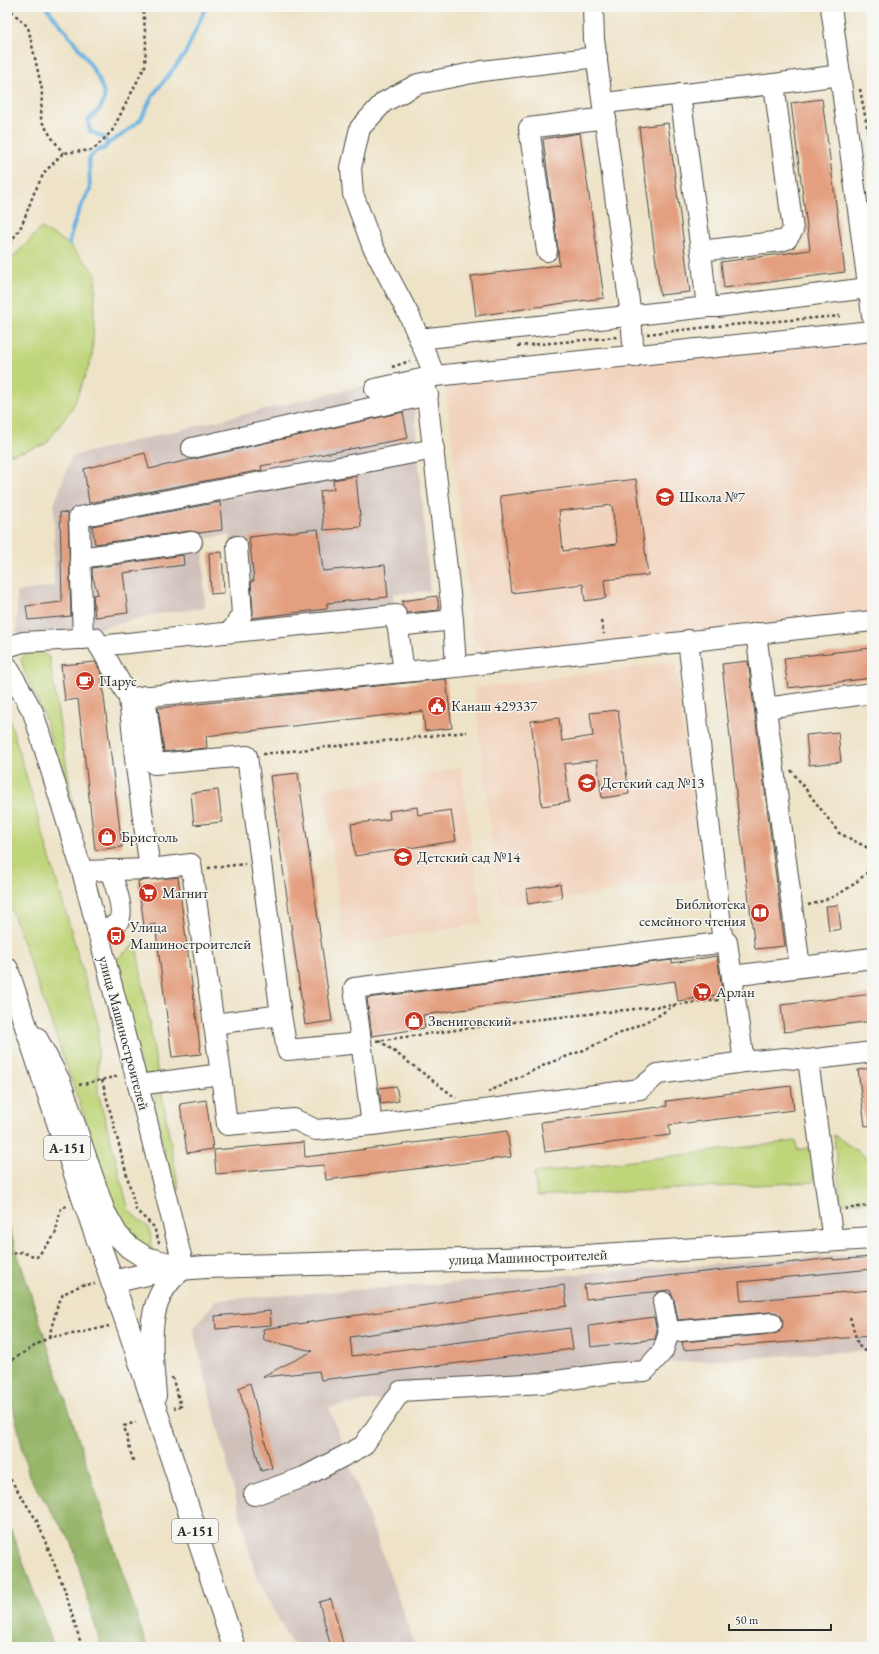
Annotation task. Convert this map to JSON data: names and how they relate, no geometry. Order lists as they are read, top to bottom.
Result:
{
  "streets": {
    "main road": ["улица Машиностроителей", "А-151"]
  },
  "crossings": [
    ["улица Машиностроителей", "А-151"]
  ],
  "places": {
    "school or university": ["Школа №7", "Детский сад №13", "Детский сад №14"],
    "cafe": ["Парус"],
    "public building": ["Канаш 429337"],
    "shop": ["Бристоль", "Звениговский"],
    "supermarket": ["Магнит", "Арлан"],
    "library": ["Библиотека семейного чтения"],
    "bus stop": ["Улица Машиностроителей"]
  },
  "scale_bar": "50 m"
}
